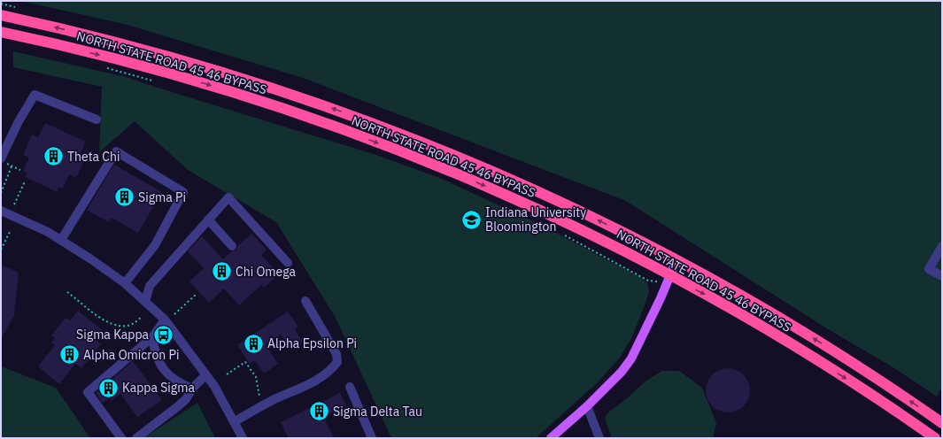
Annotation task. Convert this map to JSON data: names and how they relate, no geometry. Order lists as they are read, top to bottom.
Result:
{
  "streets": {
    "highway": ["NORTH STATE ROAD 45 46 BYPASS"]
  },
  "places": {
    "building": [
      "Theta Chi",
      "Sigma Pi",
      "Chi Omega",
      "Alpha Epsilon Pi",
      "Alpha Omicron Pi",
      "Kappa Sigma",
      "Sigma Delta Tau"
    ],
    "school or university": ["Indiana University Bloomington"],
    "bus stop": ["Sigma Kappa"]
  }
}
